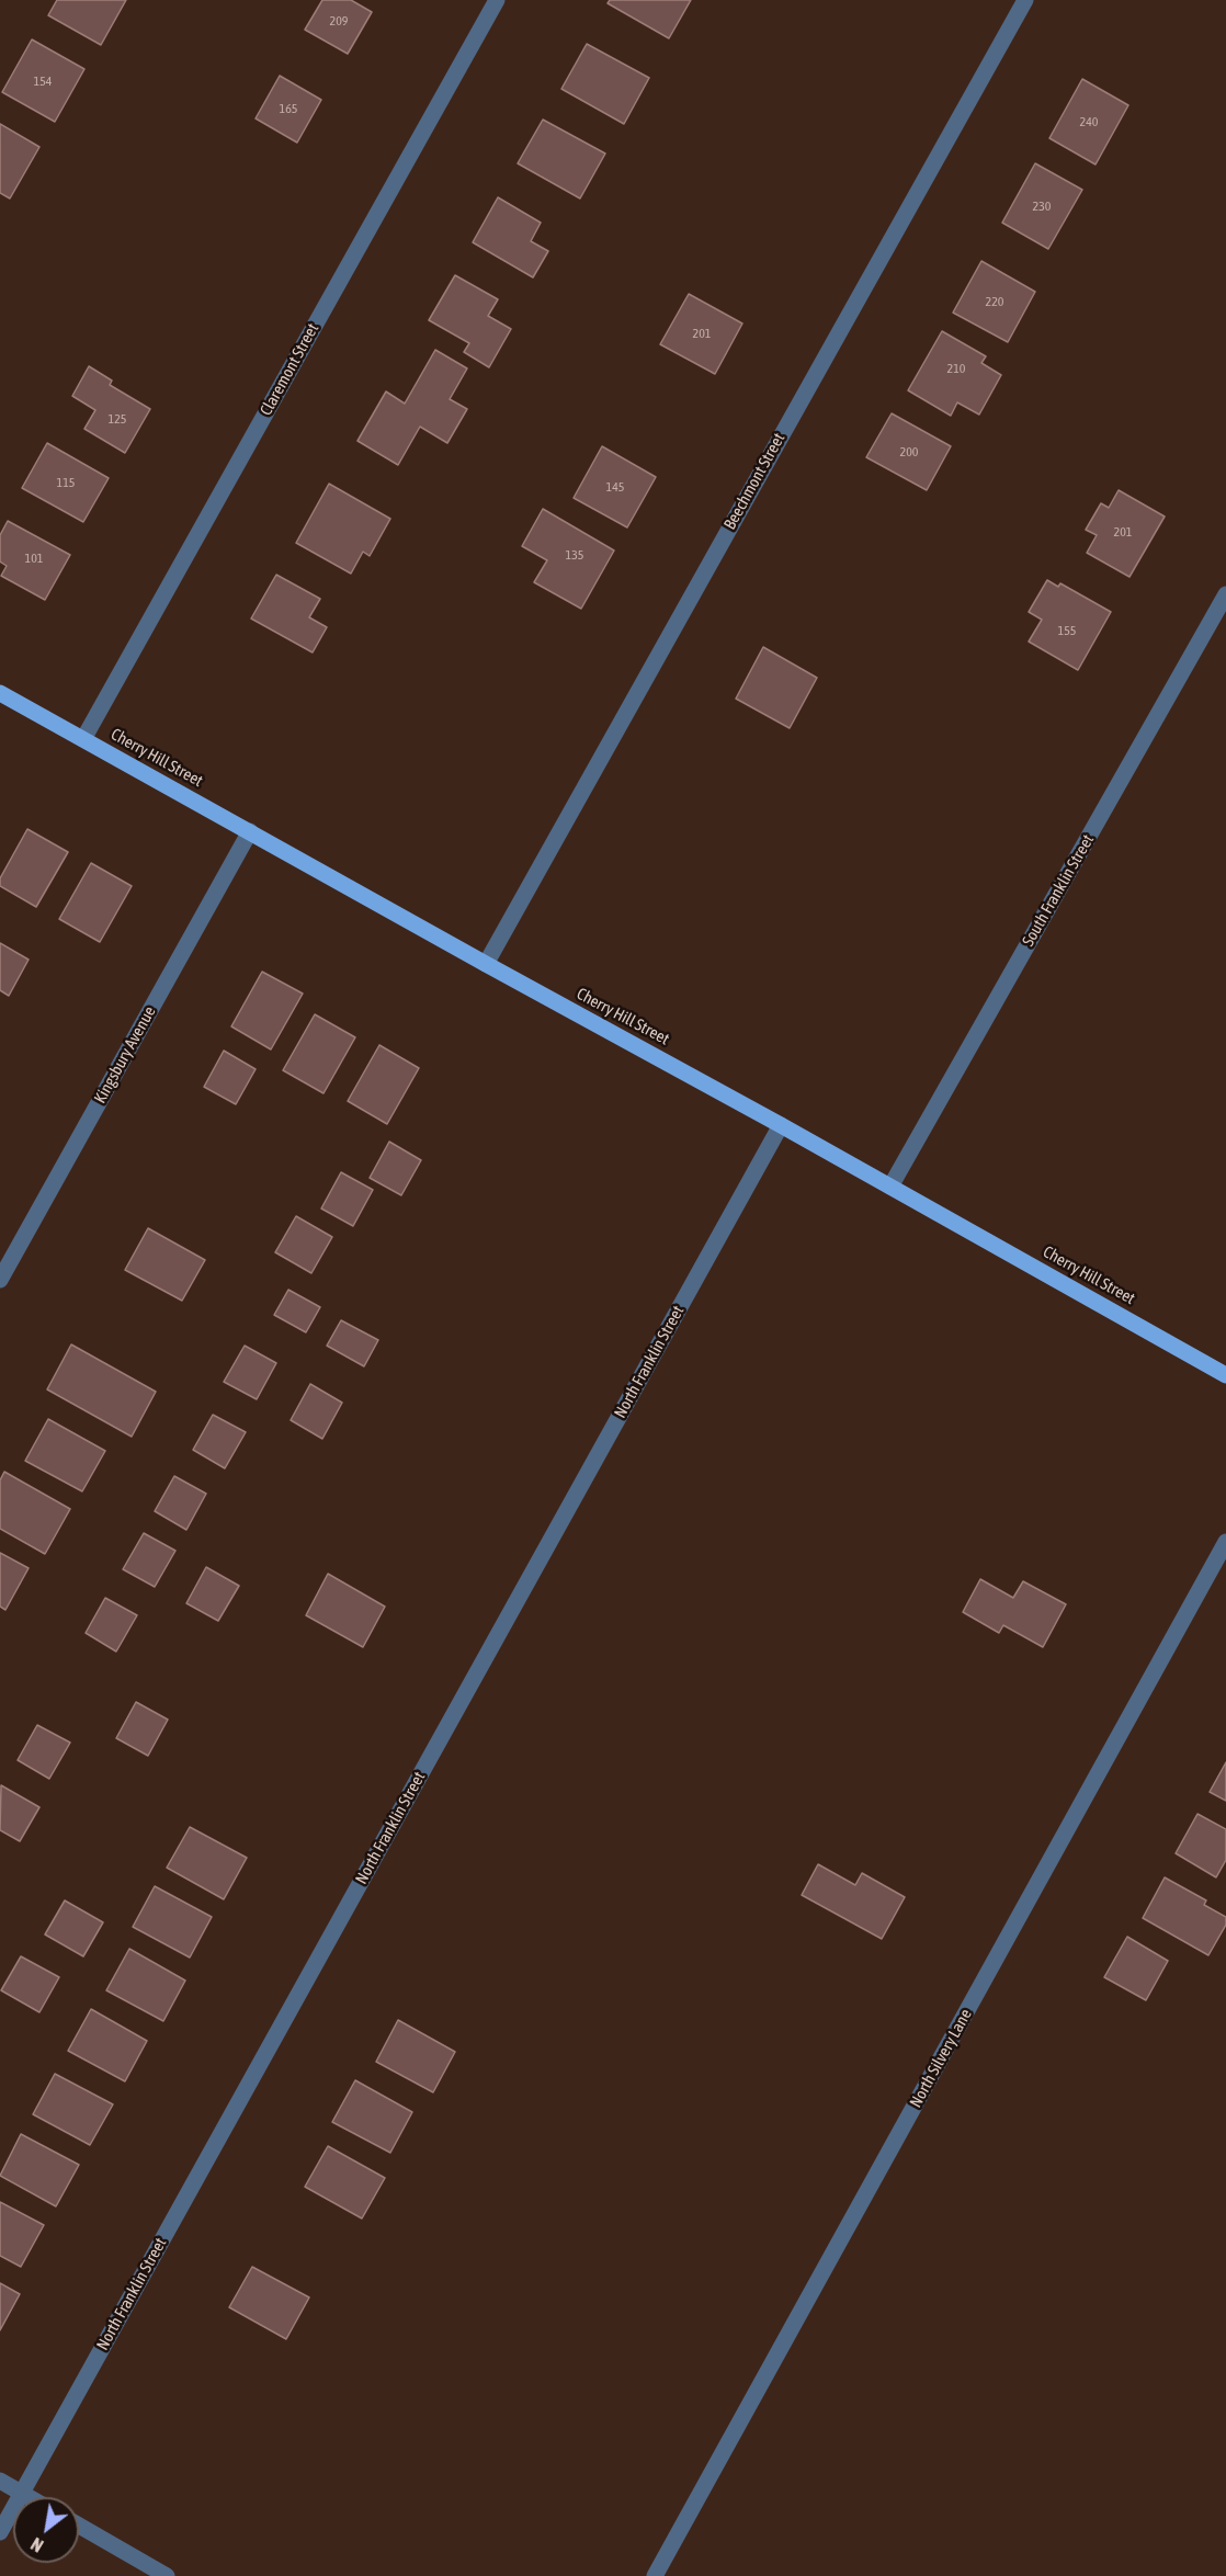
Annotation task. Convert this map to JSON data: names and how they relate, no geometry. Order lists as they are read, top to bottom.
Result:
{
  "streets": {
    "main road": ["Cherry Hill Street"],
    "street": [
      "Claremont Street",
      "Beechmont Street",
      "South Franklin Street",
      "Kingsbury Avenue",
      "North Franklin Street",
      "North Silvery Lane"
    ]
  },
  "crossings": [
    ["Claremont Street", "Cherry Hill Street"],
    ["Beechmont Street", "Cherry Hill Street"],
    ["Cherry Hill Street", "South Franklin Street"],
    ["Cherry Hill Street", "Kingsbury Avenue"],
    ["Cherry Hill Street", "North Franklin Street"]
  ],
  "house_numbers": [
    "209",
    "154",
    "165",
    "240",
    "230",
    "220",
    "201",
    "210",
    "125",
    "200",
    "115",
    "145",
    "201",
    "135",
    "101",
    "155"
  ],
  "north": "bottom left"
}
